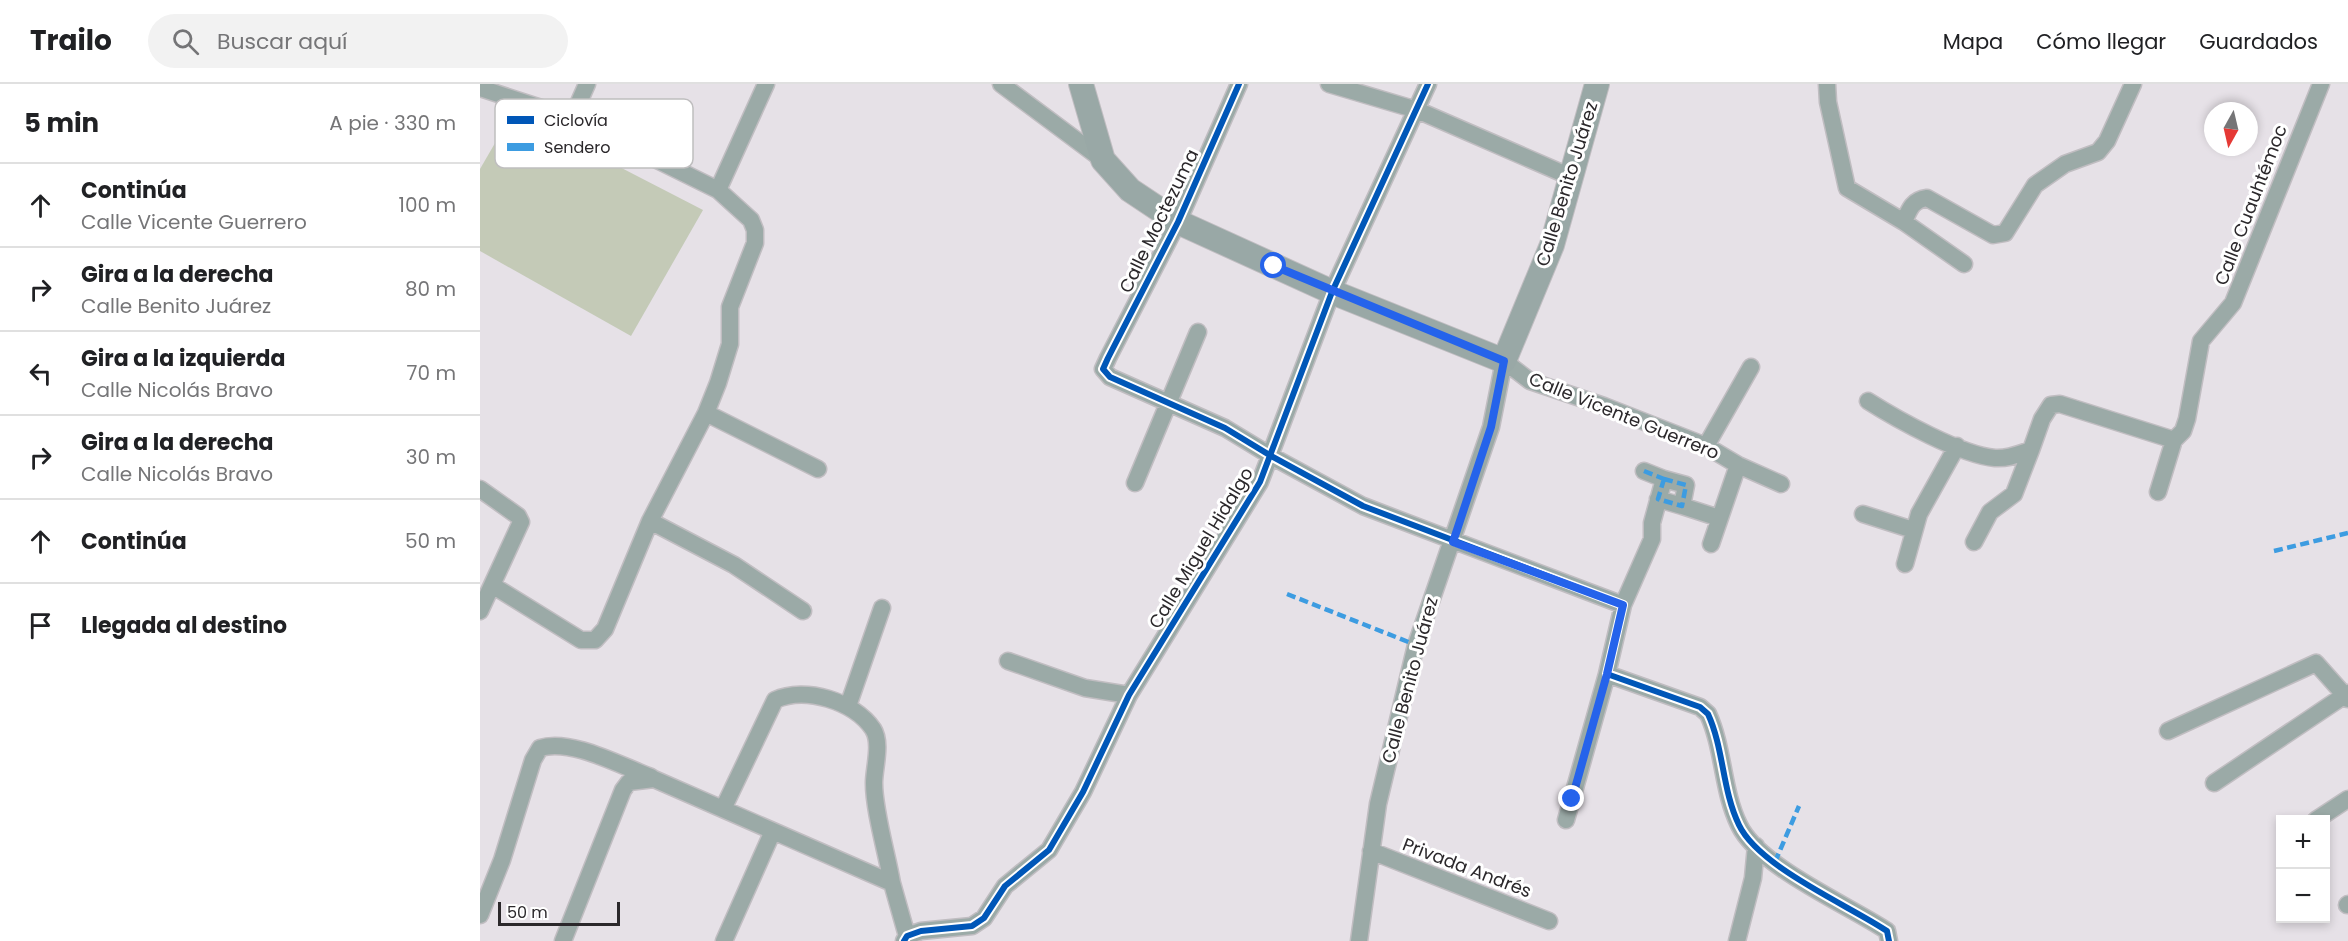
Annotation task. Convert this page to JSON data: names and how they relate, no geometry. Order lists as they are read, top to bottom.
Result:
{
  "streets": {
    "street": [
      "Calle Benito Juárez",
      "Calle Cuauhtémoc",
      "Calle Moctezuma",
      "Calle Vicente Guerrero",
      "Calle Miguel Hidalgo",
      "Privada Andrés"
    ]
  },
  "crossings": [
    ["Calle Benito Juárez", "Calle Vicente Guerrero"],
    ["Calle Benito Juárez", "Privada Andrés"],
    ["Calle Moctezuma", "Calle Vicente Guerrero"],
    ["Calle Vicente Guerrero", "Calle Miguel Hidalgo"]
  ],
  "legend": ["Ciclovía", "Sendero"],
  "scale_bar": "50 m",
  "north": "bottom",
  "page": {
    "header": "Trailo",
    "search": "Buscar aquí",
    "nav": ["Mapa", "Cómo llegar", "Guardados"],
    "heading": ["5 min", "A pie · 330 m"],
    "list": [
      ["Continúa", "Calle Vicente Guerrero", "100 m"],
      ["Gira a la derecha", "Calle Benito Juárez", "80 m"],
      ["Gira a la izquierda", "Calle Nicolás Bravo", "70 m"],
      ["Gira a la derecha", "Calle Nicolás Bravo", "30 m"],
      ["Continúa", "50 m"],
      "Llegada al destino"
    ],
    "map_buttons": ["+", "−"],
    "scale": "50 m"
  }
}
